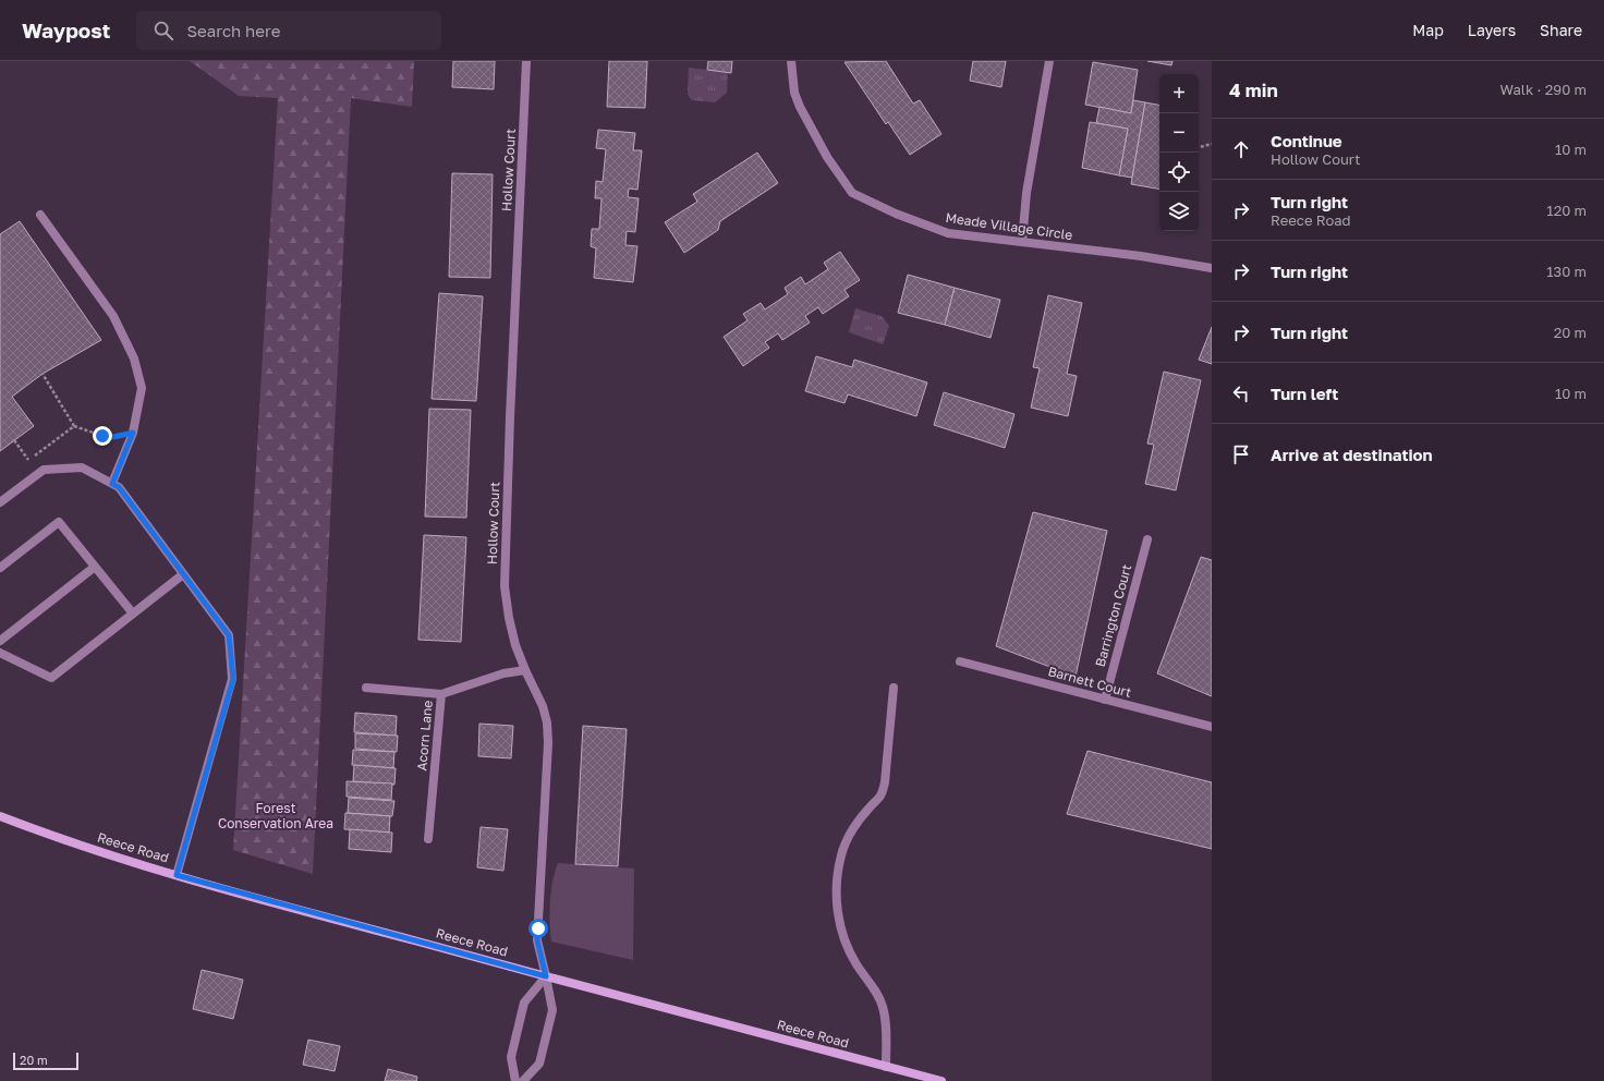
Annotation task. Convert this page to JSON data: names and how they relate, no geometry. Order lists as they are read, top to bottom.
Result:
{
  "streets": {
    "main road": ["Reece Road"],
    "street": [
      "Hollow Court",
      "Meade Village Circle",
      "Barrington Court",
      "Barnett Court",
      "Acorn Lane"
    ]
  },
  "crossings": [
    ["Hollow Court", "Acorn Lane"],
    ["Hollow Court", "Reece Road"],
    ["Barrington Court", "Barnett Court"]
  ],
  "parks": ["Forest Conservation Area"],
  "scale_bar": "20 m",
  "page": {
    "header": "Waypost",
    "search": "Search here",
    "nav": ["Map", "Layers", "Share"],
    "heading": ["4 min", "Walk · 290 m"],
    "map_buttons": ["+", "−"],
    "list": [
      ["Continue", "Hollow Court", "10 m"],
      ["Turn right", "Reece Road", "120 m"],
      ["Turn right", "130 m"],
      ["Turn right", "20 m"],
      ["Turn left", "10 m"],
      "Arrive at destination"
    ],
    "scale": "20 m"
  }
}
